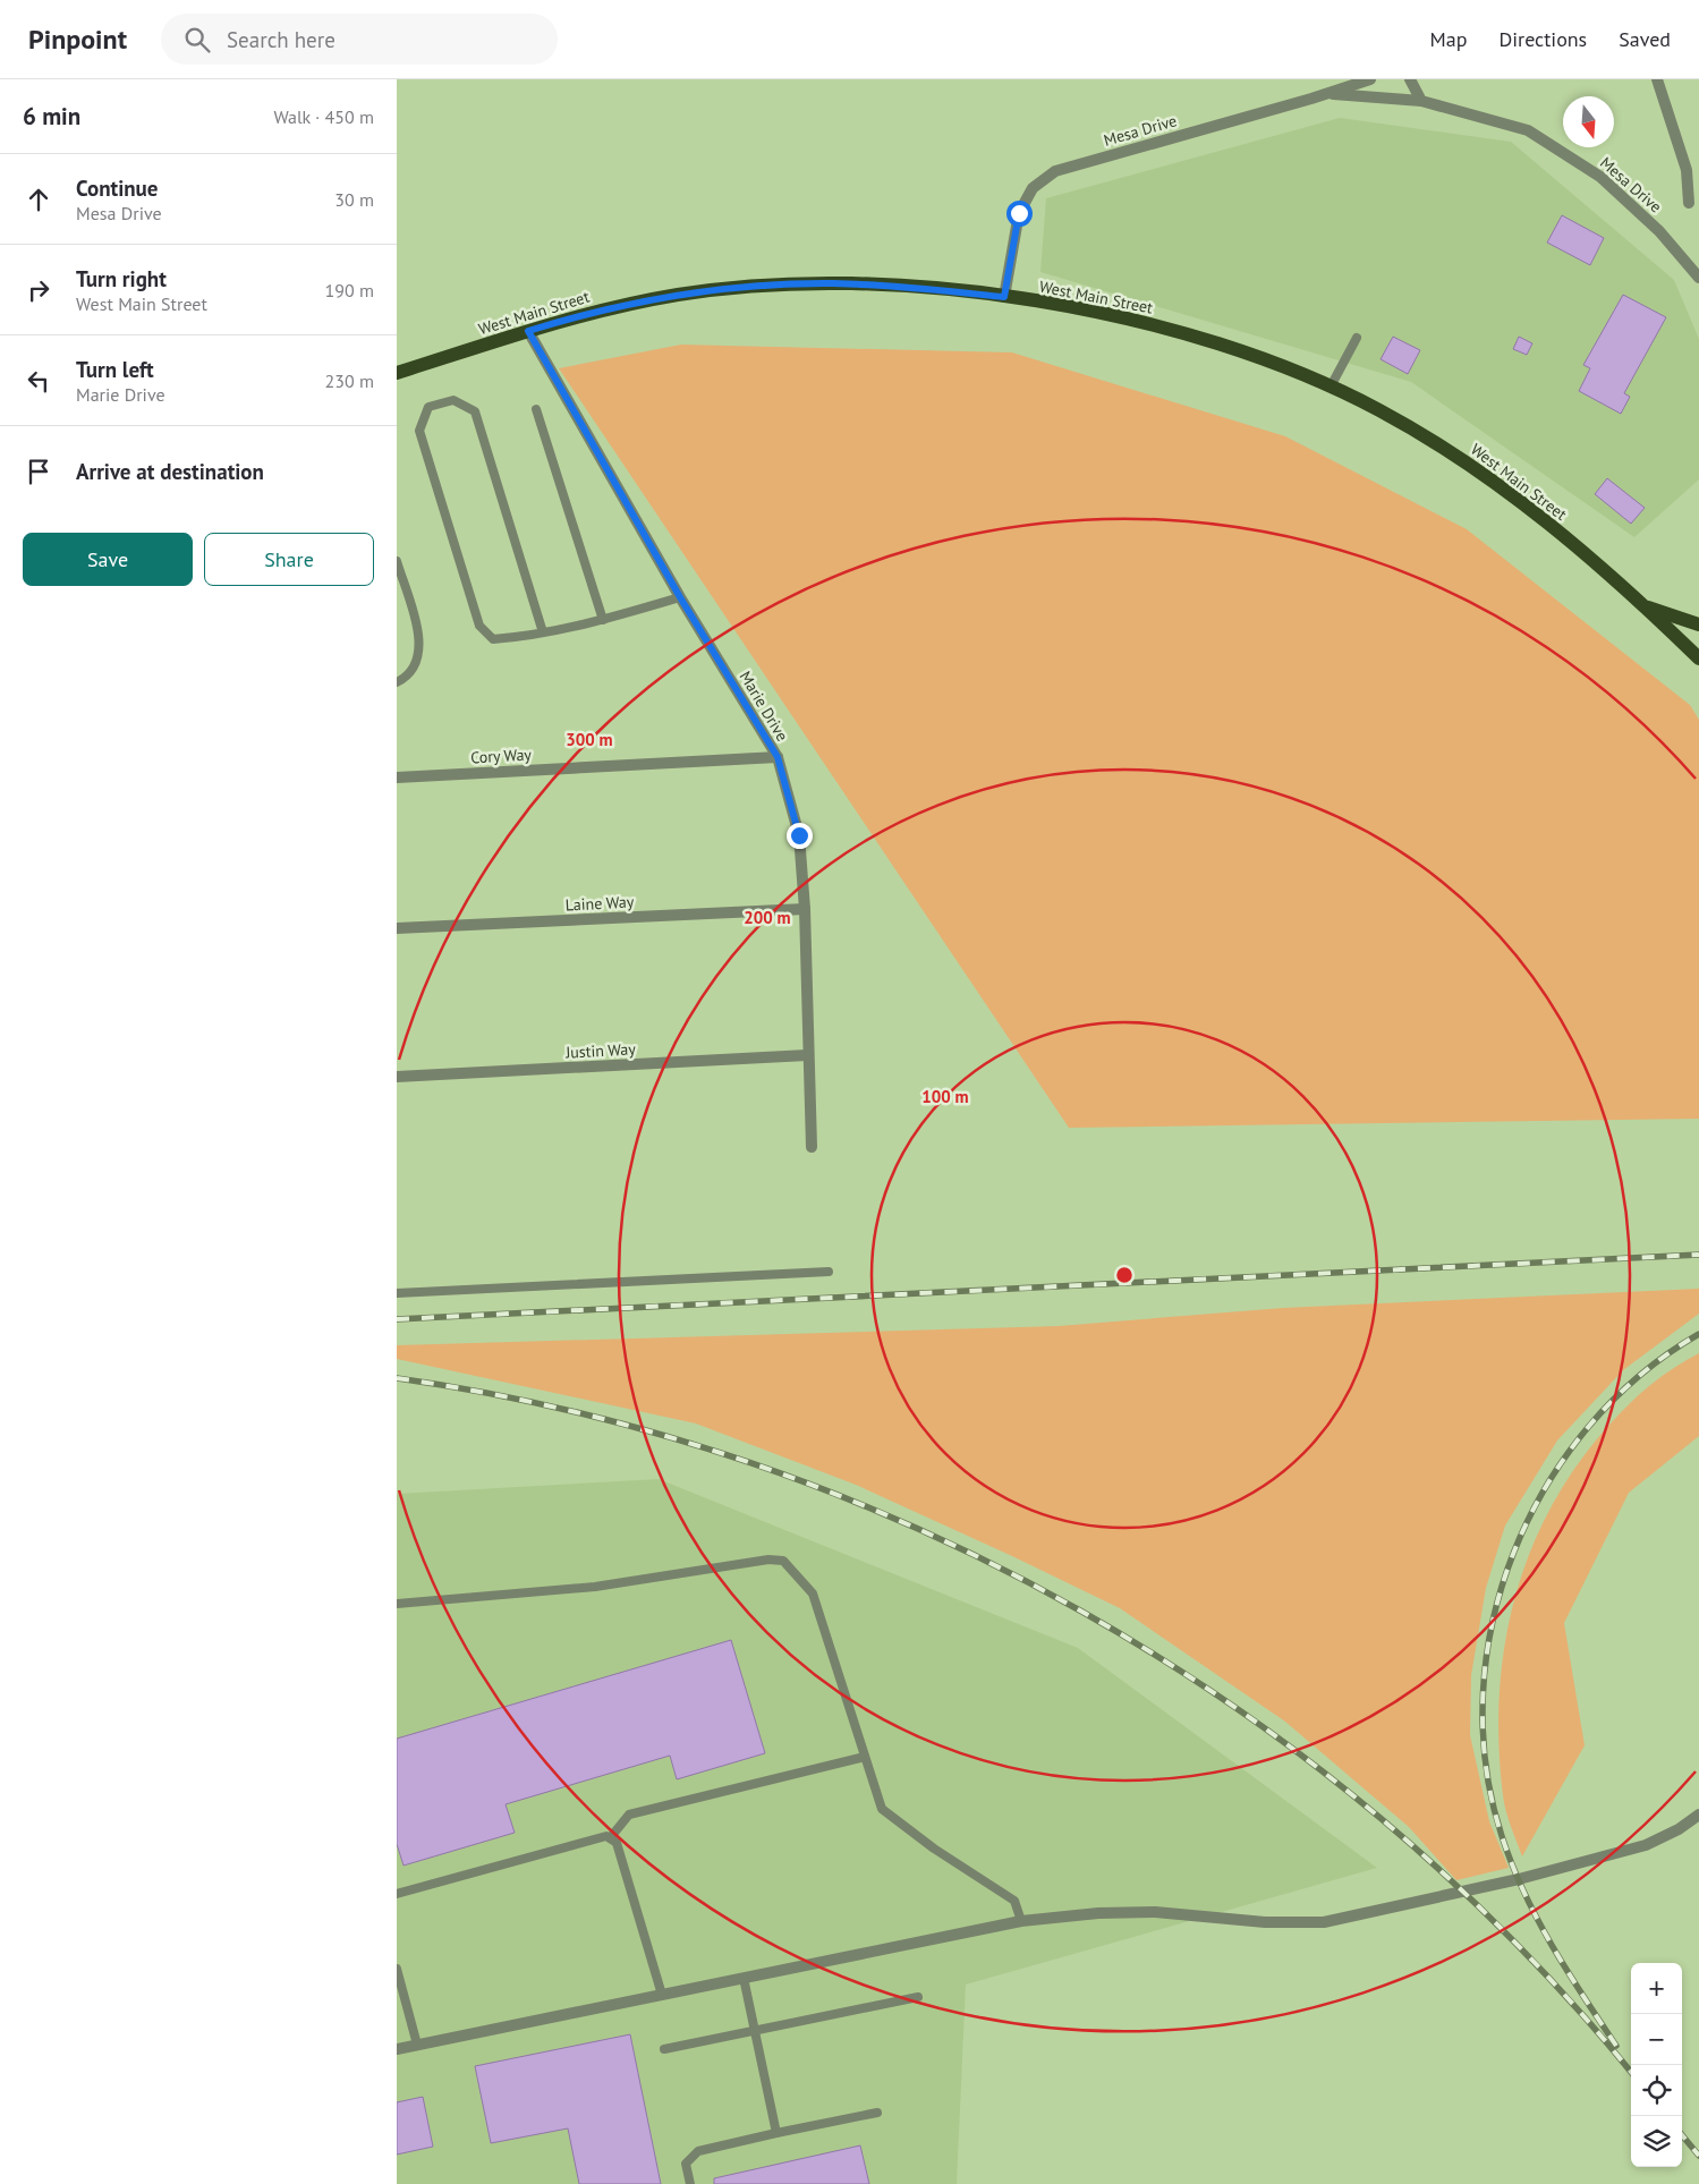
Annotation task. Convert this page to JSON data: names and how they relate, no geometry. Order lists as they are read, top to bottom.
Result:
{
  "streets": {
    "main road": ["West Main Street"],
    "street": [
      "Mesa Drive",
      "Marie Drive",
      "Cory Way",
      "Laine Way",
      "Justin Way"
    ]
  },
  "crossings": [
    ["Mesa Drive", "West Main Street"],
    ["West Main Street", "Marie Drive"],
    ["Marie Drive", "Cory Way"],
    ["Marie Drive", "Laine Way"],
    ["Marie Drive", "Justin Way"]
  ],
  "north": "bottom",
  "page": {
    "header": "Pinpoint",
    "search": "Search here",
    "nav": ["Map", "Directions", "Saved"],
    "heading": ["6 min", "Walk · 450 m"],
    "list": [
      ["Continue", "Mesa Drive", "30 m"],
      ["Turn right", "West Main Street", "190 m"],
      ["Turn left", "Marie Drive", "230 m"],
      "Arrive at destination"
    ],
    "buttons": ["Save", "Share"],
    "map_buttons": ["+", "−"]
  },
  "rings": ["300 m", "200 m", "100 m"]
}
